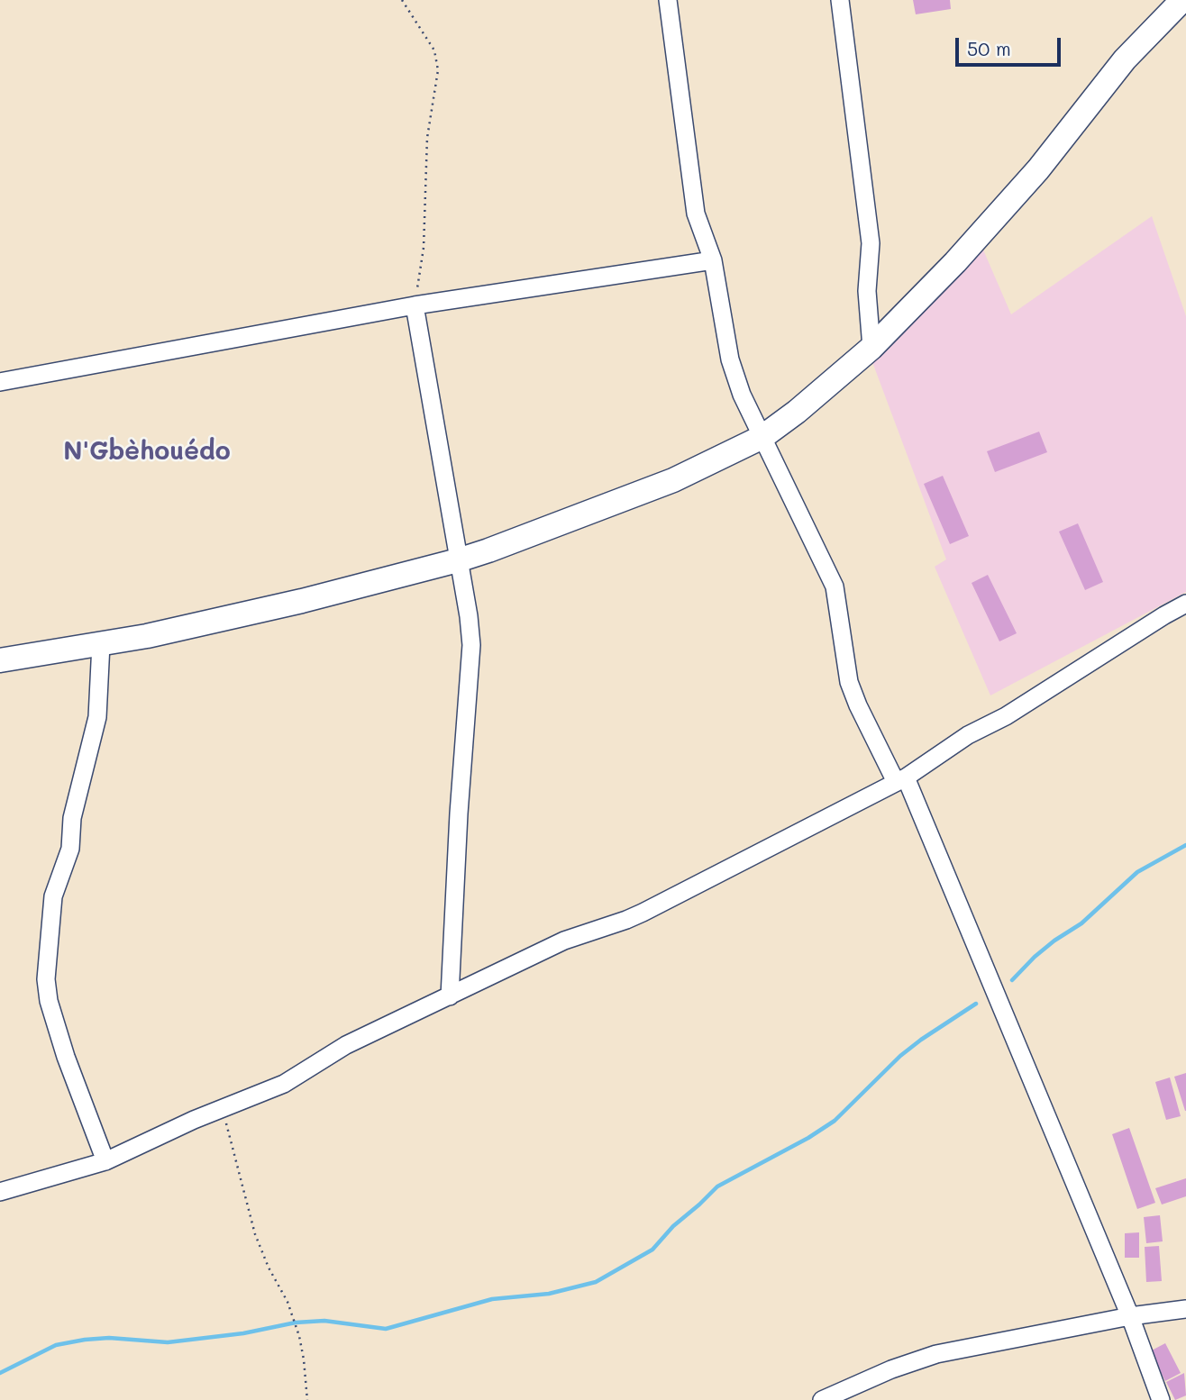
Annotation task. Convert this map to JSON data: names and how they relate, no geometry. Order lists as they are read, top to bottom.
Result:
{
  "districts": ["N'Gbèhouédo"],
  "scale_bar": "50 m"
}
